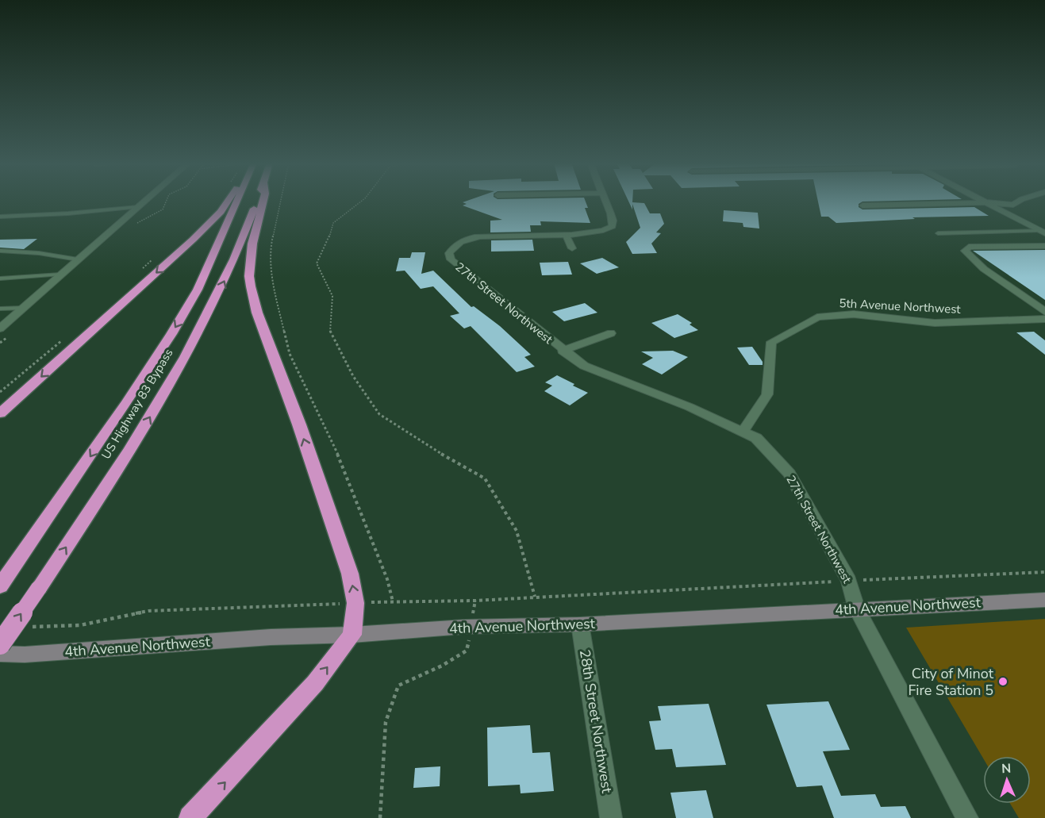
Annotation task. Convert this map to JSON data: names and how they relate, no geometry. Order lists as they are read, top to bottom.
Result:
{
  "streets": {
    "highway": ["US Highway 83 Bypass"],
    "main road": ["4th Avenue Northwest"],
    "street": ["27th Street Northwest", "5th Avenue Northwest", "28th Street Northwest"]
  },
  "crossings": [
    ["27th Street Northwest", "5th Avenue Northwest"],
    ["27th Street Northwest", "4th Avenue Northwest"],
    ["4th Avenue Northwest", "28th Street Northwest"]
  ],
  "places": ["City of Minot Fire Station 5"],
  "north": "top"
}
